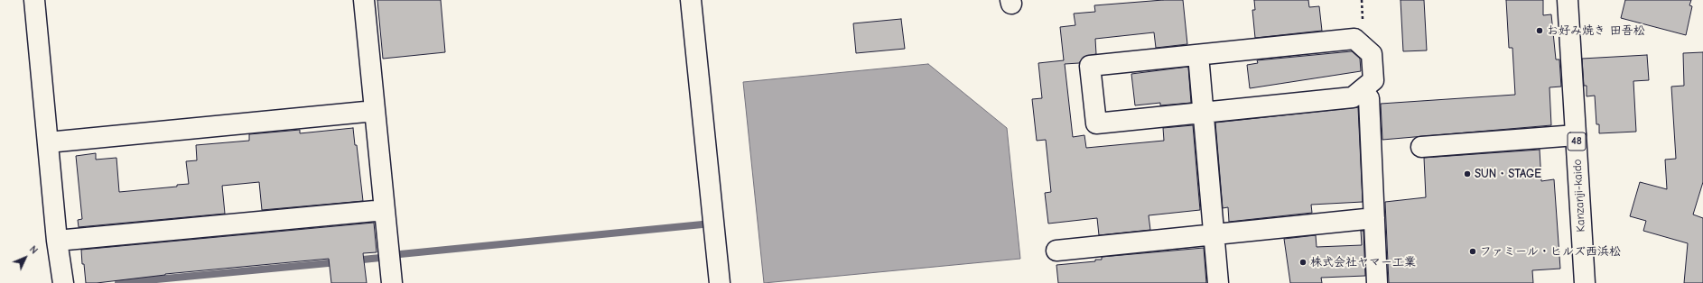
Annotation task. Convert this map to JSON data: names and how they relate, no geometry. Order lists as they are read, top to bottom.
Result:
{
  "streets": {
    "street": ["48", "Kanzanji-kaido"]
  },
  "places": [
    "お好み焼き 田吾松",
    "SUN・STAGE",
    "ファミール・ヒルズ西浜松",
    "株式会社ヤマー工業"
  ],
  "north": "top right"
}
